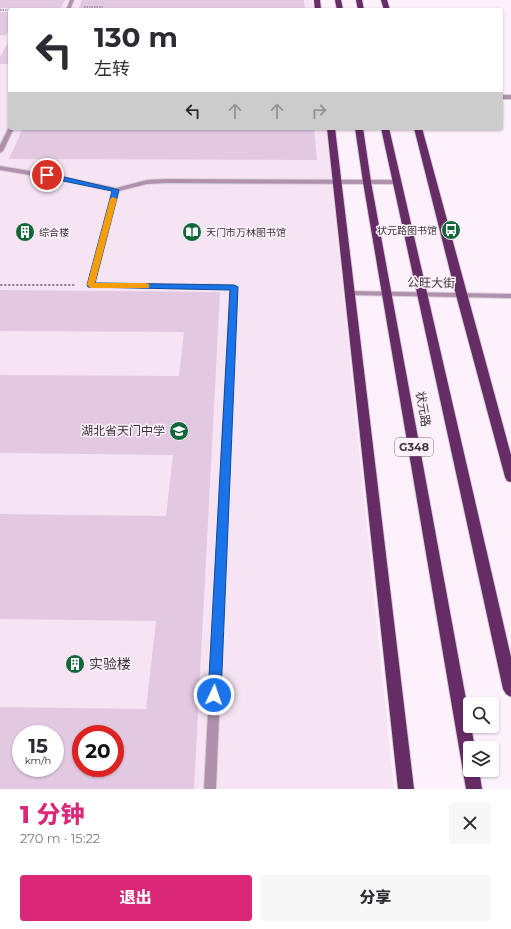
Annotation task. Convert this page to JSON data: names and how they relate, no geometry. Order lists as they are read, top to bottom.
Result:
{
  "streets": {
    "highway": ["状元路", "G348"],
    "street": ["公旺大街"]
  },
  "crossings": [
    ["公旺大街", "状元路"]
  ],
  "places": {
    "bus stop": ["状元路图书馆"],
    "building": ["综合楼", "实验楼"],
    "library": ["天门市万林图书馆"],
    "school or university": ["湖北省天门中学"]
  },
  "page": {
    "turn": ["130 m", "左转"],
    "speed": "15 km/h",
    "limit": "20",
    "heading": ["1 分钟", "270 m · 15:22"],
    "buttons": ["退出", "分享"]
  }
}
